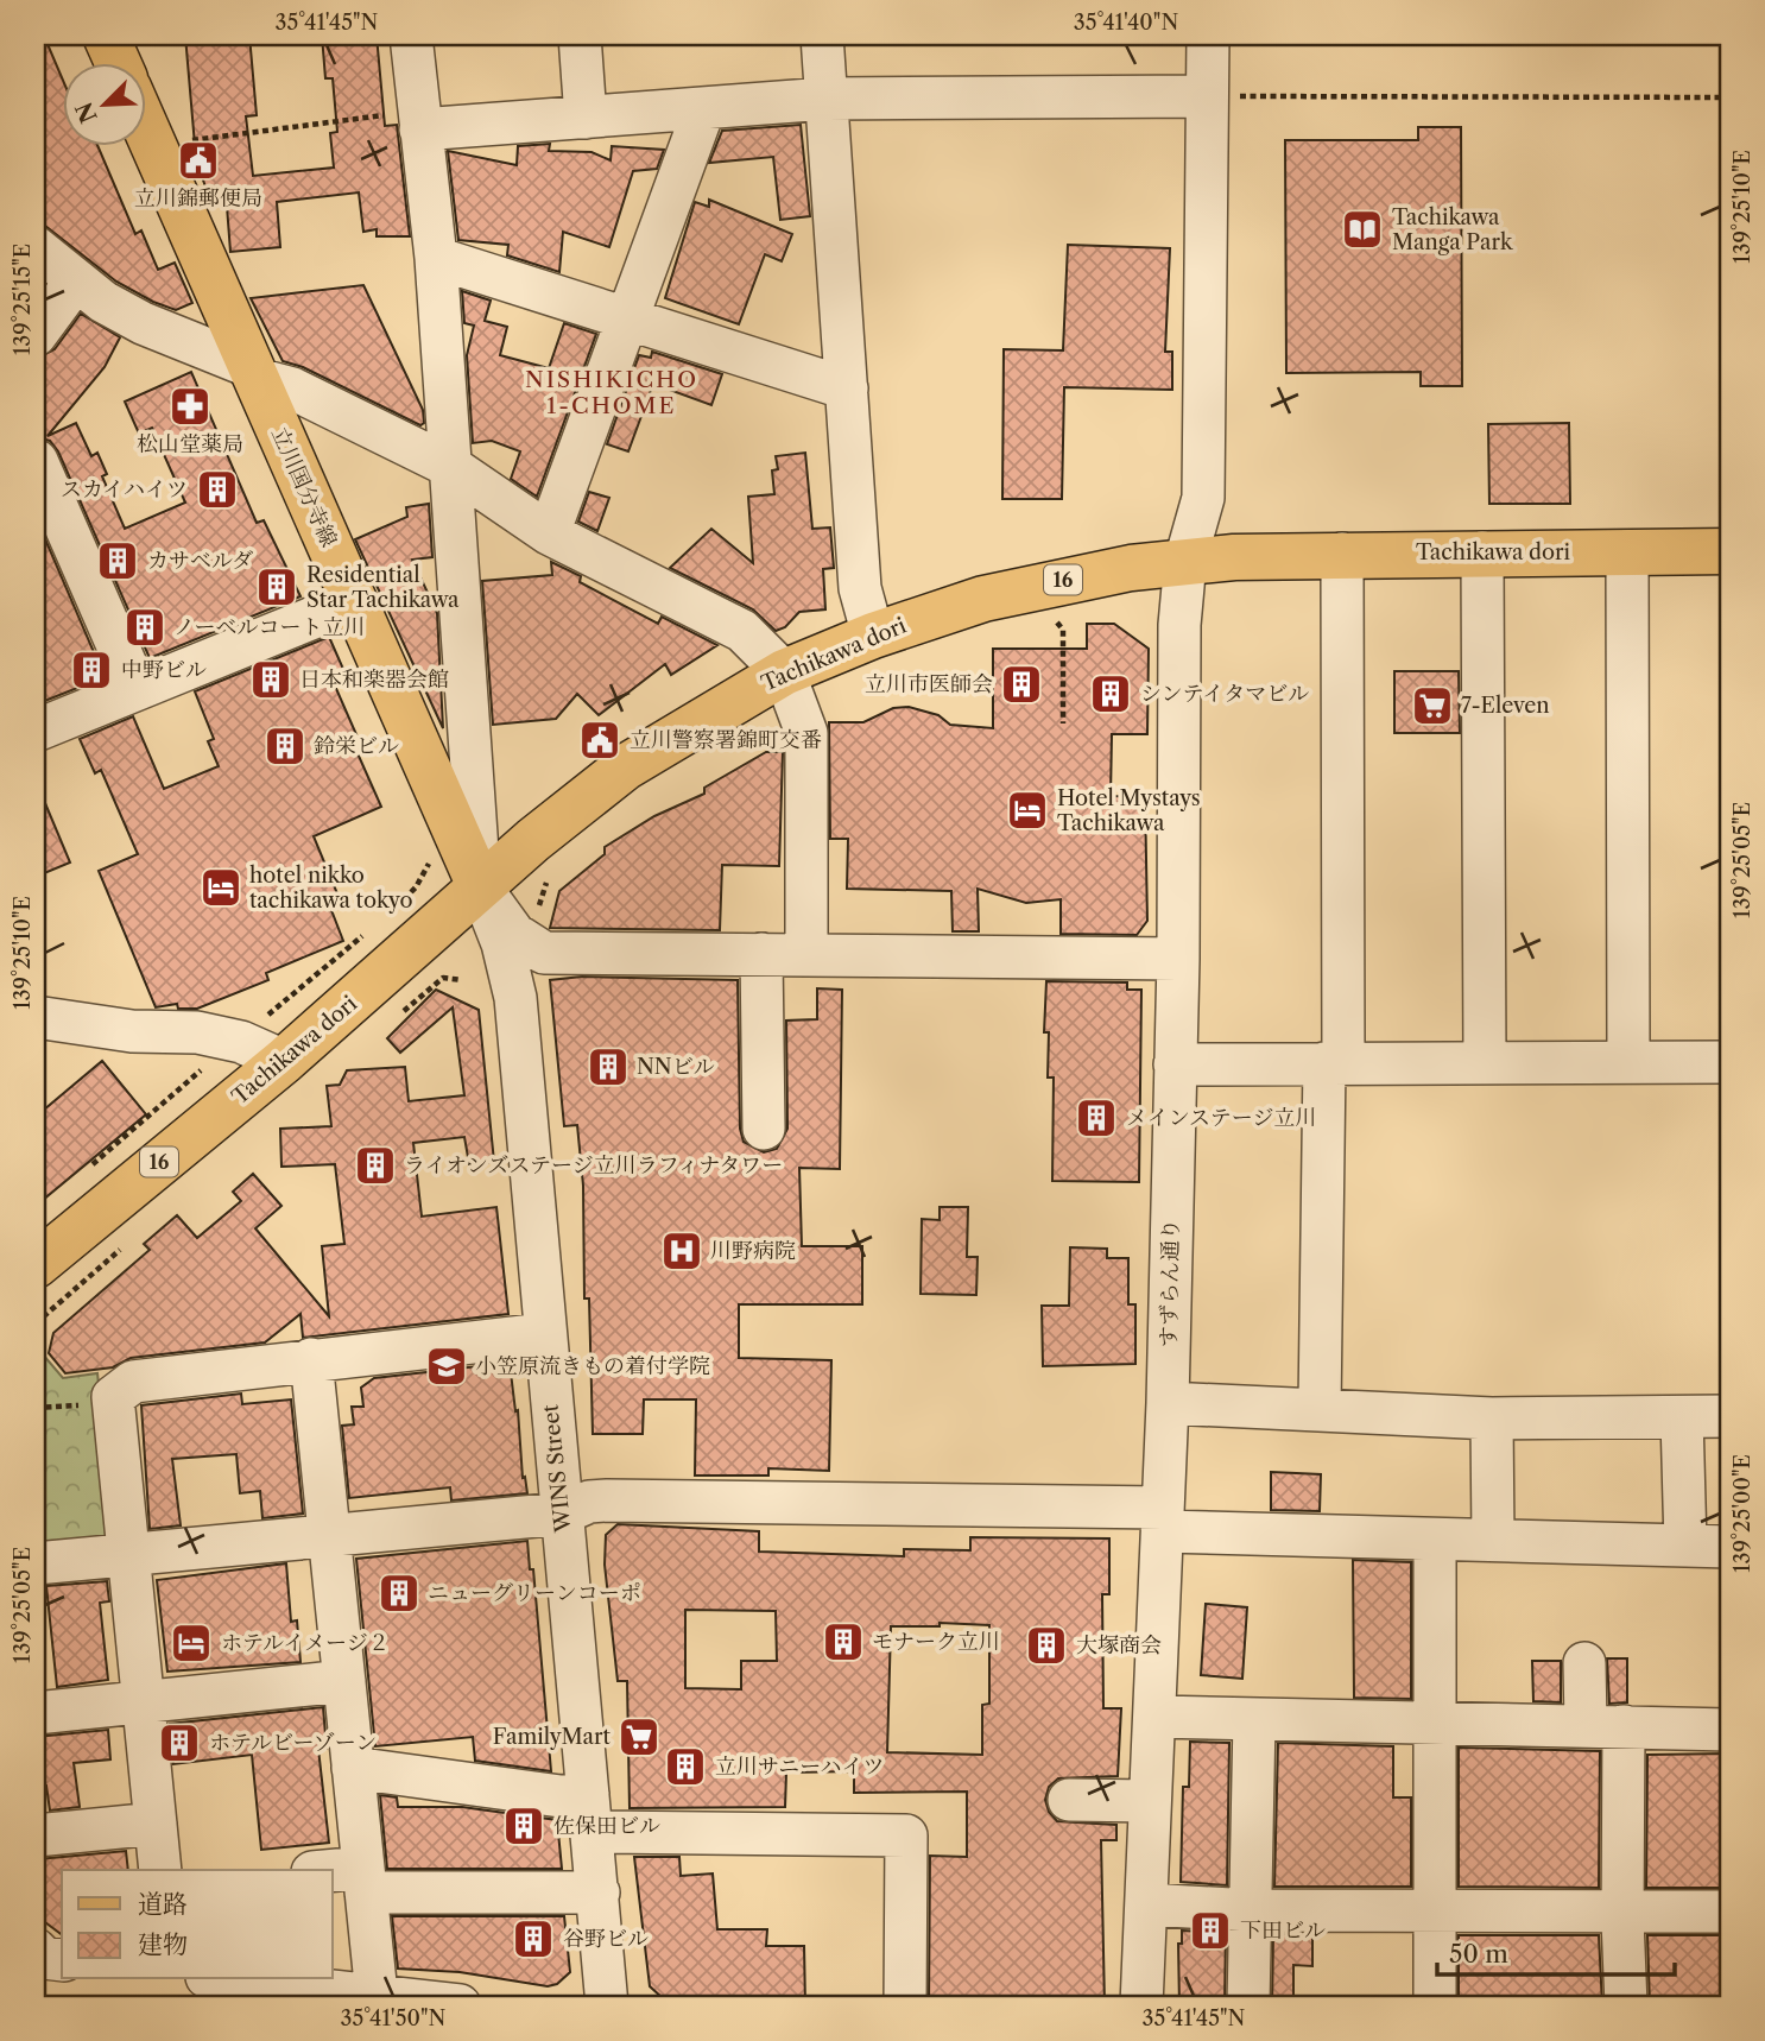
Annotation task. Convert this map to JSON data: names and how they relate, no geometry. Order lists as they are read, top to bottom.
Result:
{
  "streets": {
    "main road": ["立川国分寺線", "Tachikawa dori", "16"],
    "street": ["すずらん通り", "WINS Street"]
  },
  "crossings": [
    ["立川国分寺線", "Tachikawa dori"],
    ["立川国分寺線", "WINS Street"],
    ["Tachikawa dori", "すずらん通り"],
    ["Tachikawa dori", "WINS Street"]
  ],
  "districts": ["NISHIKICHO 1-CHOME"],
  "places": {
    "public building": ["立川錦郵便局", "立川警察署錦町交番"],
    "library": ["Tachikawa Manga Park"],
    "pharmacy": ["松山堂薬局"],
    "building": [
      "スカイハイツ",
      "カサベルダ",
      "Residential Star Tachikawa",
      "ノーベルコート立川",
      "中野ビル",
      "日本和楽器会館",
      "立川市医師会",
      "シンテイタマビル",
      "鈴栄ビル",
      "NNビル",
      "メインステージ立川",
      "ライオンズステージ立川ラフィナタワー",
      "ニューグリーンコーポ",
      "モナーク立川",
      "大塚商会",
      "ホテルビーゾーン",
      "立川サニーハイツ",
      "佐保田ビル",
      "下田ビル",
      "谷野ビル"
    ],
    "supermarket": ["7-Eleven", "FamilyMart"],
    "hotel": ["Hotel Mystays Tachikawa", "hotel nikko tachikawa tokyo", "ホテルイメージ２"],
    "hospital": ["川野病院"],
    "school or university": ["小笠原流きもの着付学院"]
  },
  "legend": ["道路", "建物"],
  "scale_bar": "50 m",
  "north": "bottom left",
  "coordinates": [
    "35°41'45\"N",
    "35°41'40\"N",
    "139°25'10\"E",
    "139°25'15\"E",
    "139°25'05\"E",
    "139°25'00\"E",
    "35°41'50\"N"
  ]
}
